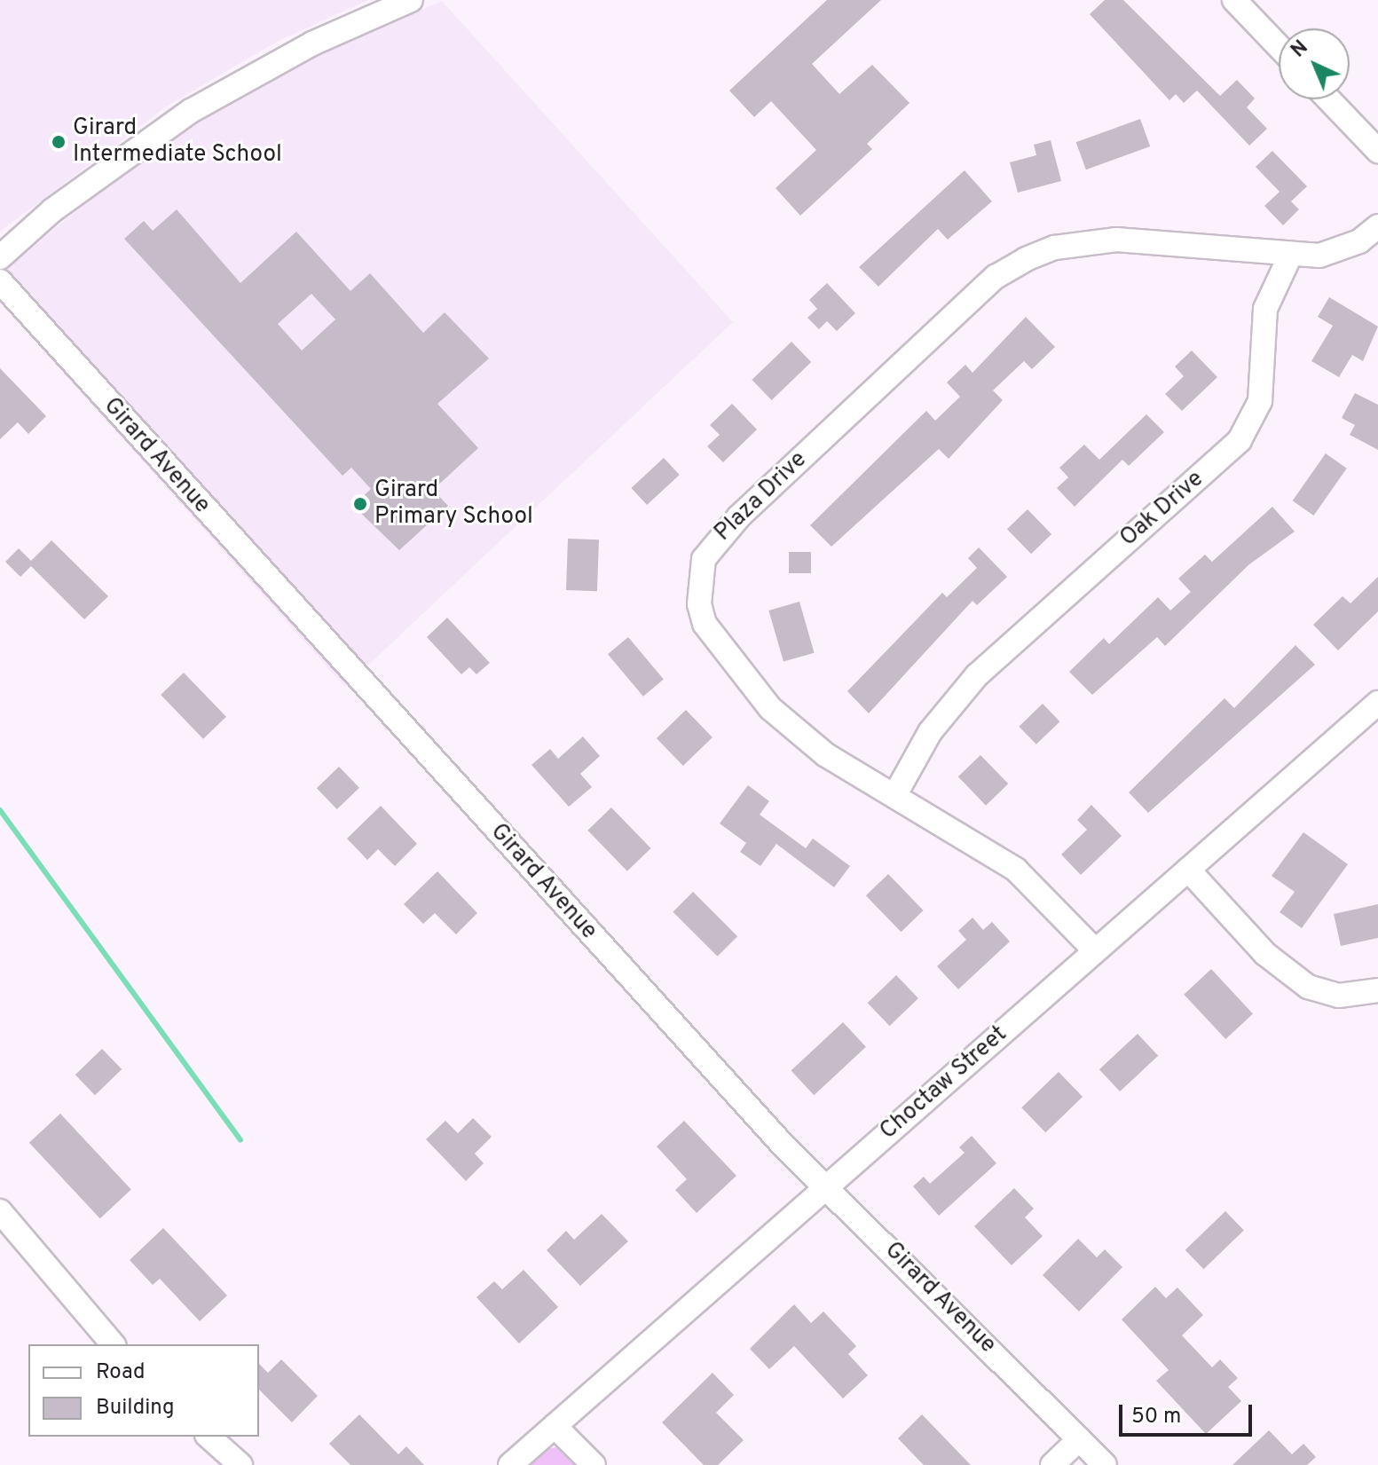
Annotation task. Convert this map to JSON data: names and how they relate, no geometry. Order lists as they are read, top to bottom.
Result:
{
  "streets": {
    "street": [
      "Girard Avenue",
      "Plaza Drive",
      "Oak Drive",
      "Choctaw Street"
    ]
  },
  "crossings": [
    ["Girard Avenue", "Choctaw Street"],
    ["Plaza Drive", "Oak Drive"],
    ["Plaza Drive", "Choctaw Street"]
  ],
  "places": ["Girard Intermediate School", "Girard Primary School"],
  "legend": ["Road", "Building"],
  "scale_bar": "50 m",
  "north": "top left"
}
